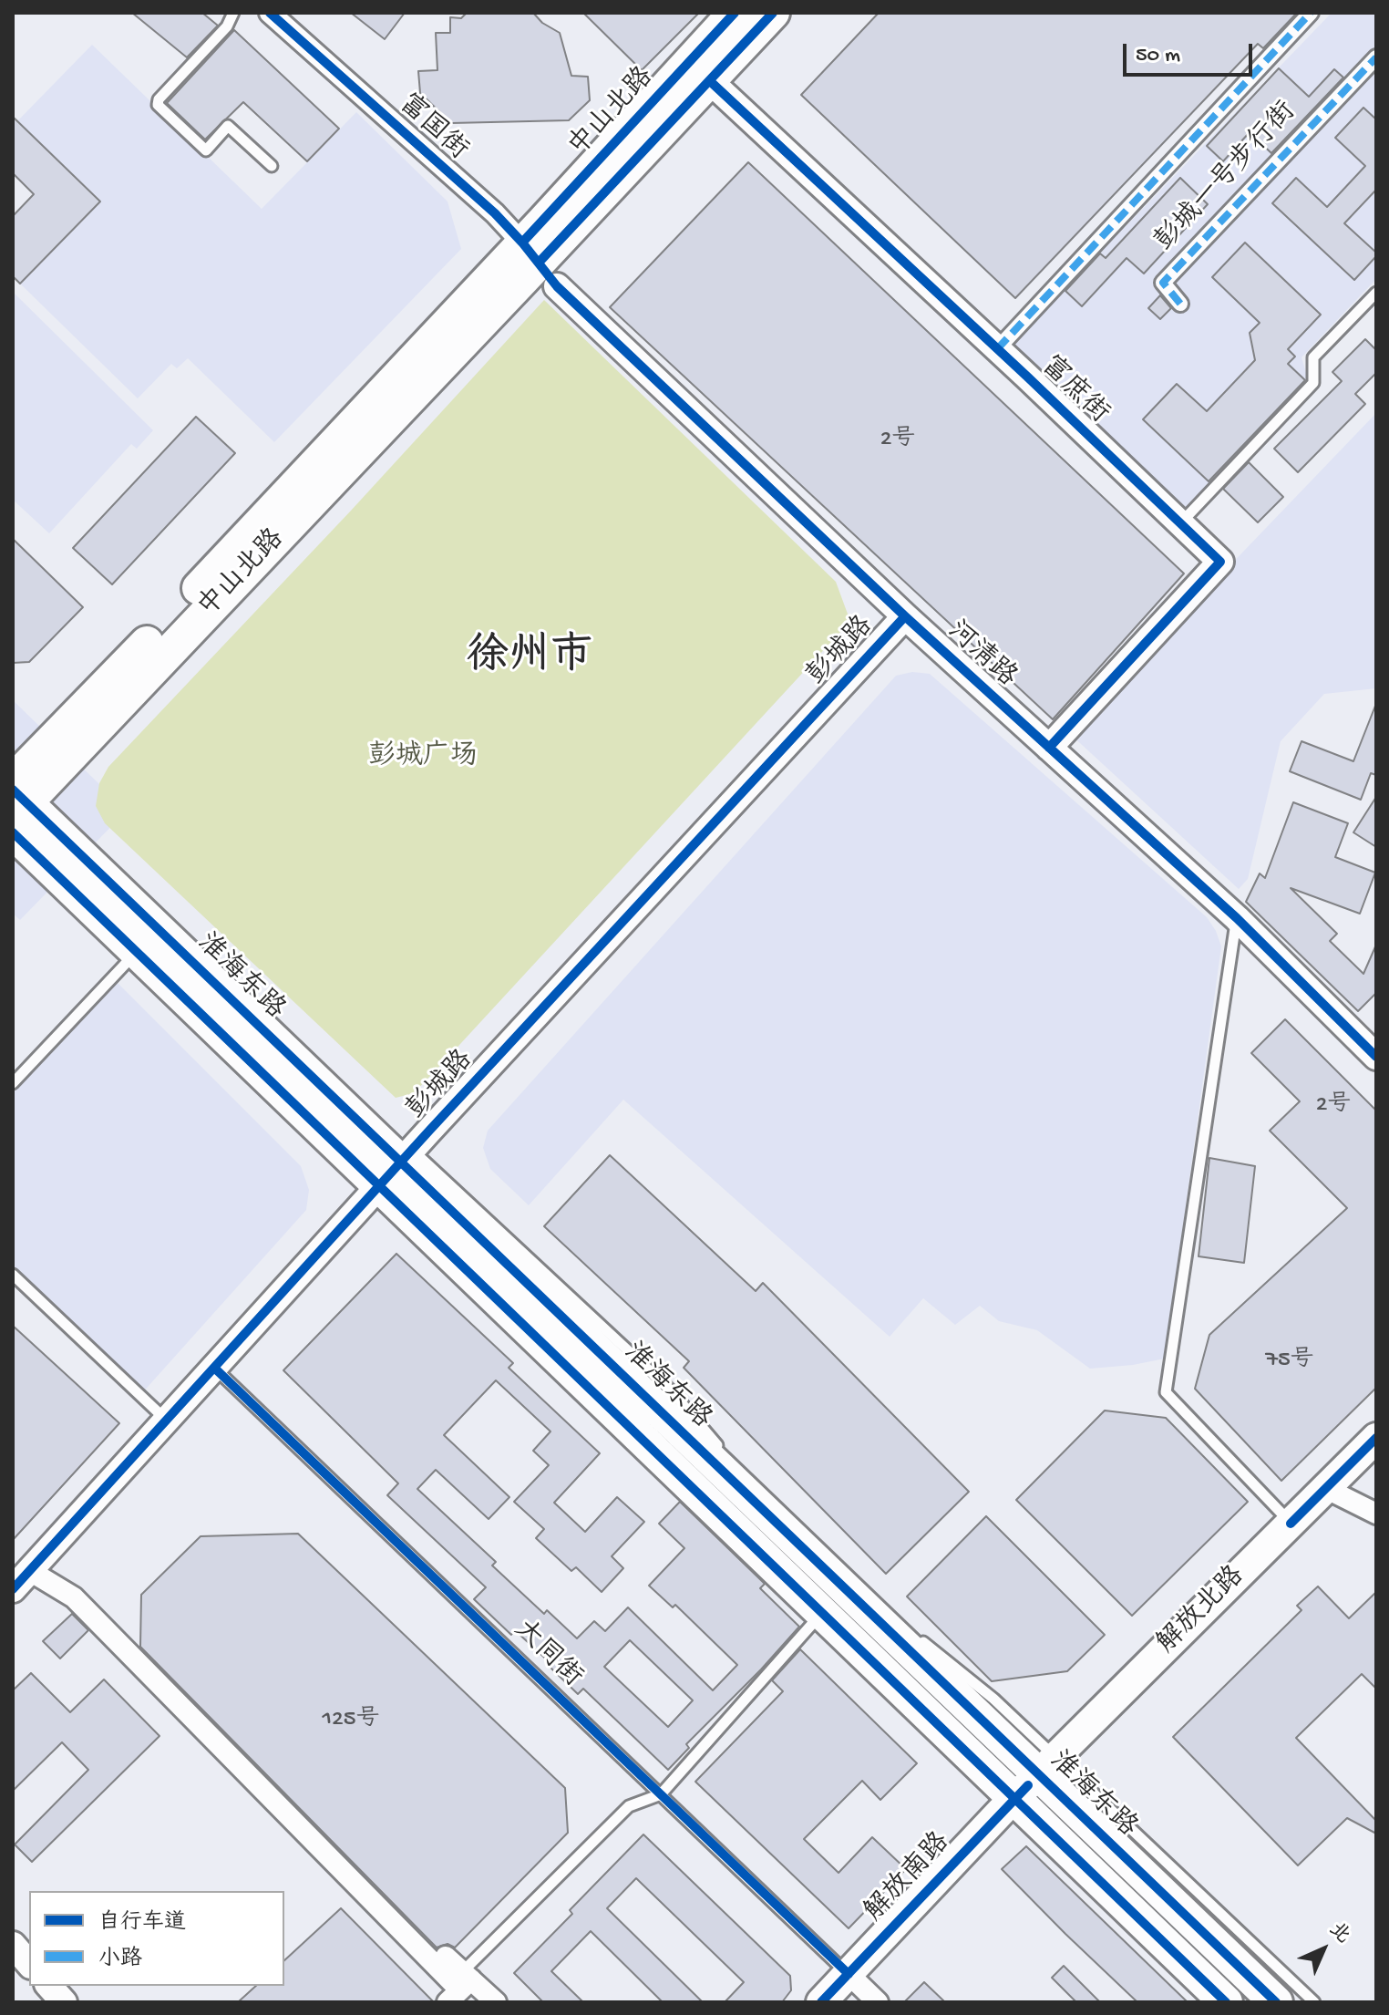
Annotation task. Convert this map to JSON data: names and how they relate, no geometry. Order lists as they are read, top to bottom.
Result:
{
  "streets": {
    "main road": [
      "中山北路",
      "淮海东路",
      "解放北路",
      "解放南路"
    ],
    "street": [
      "富国街",
      "彭城一号步行街",
      "富庶街",
      "彭城路",
      "河清路",
      "大同街"
    ]
  },
  "crossings": [
    ["中山北路", "富国街"],
    ["中山北路", "富庶街"],
    ["中山北路", "河清路"],
    ["中山北路", "淮海东路"],
    ["富国街", "河清路"],
    ["富庶街", "河清路"],
    ["彭城路", "河清路"],
    ["彭城路", "淮海东路"],
    ["彭城路", "大同街"],
    ["淮海东路", "解放北路"],
    ["淮海东路", "解放南路"],
    ["解放北路", "解放南路"],
    ["大同街", "解放南路"]
  ],
  "districts": ["徐州市"],
  "parks": ["彭城广场"],
  "house_numbers": [
    "2号",
    "2号",
    "75号",
    "125号"
  ],
  "legend": ["自行车道", "小路"],
  "scale_bar": "50 m",
  "north": "top right"
}
